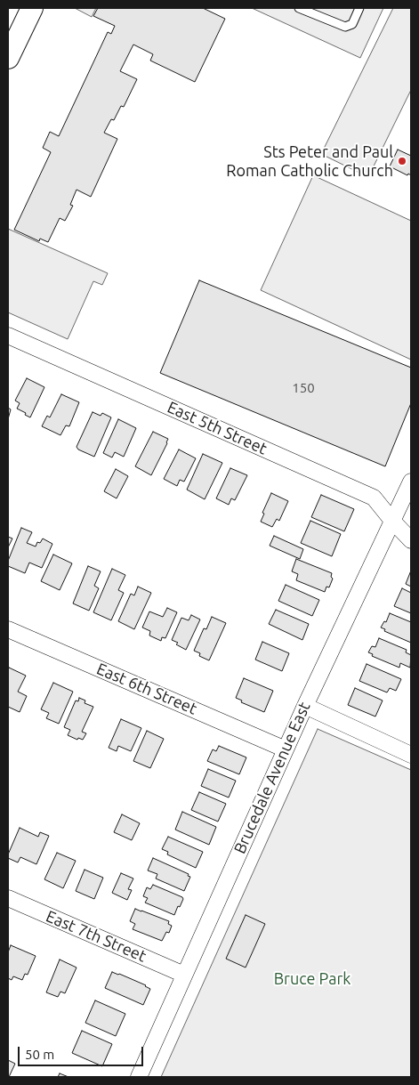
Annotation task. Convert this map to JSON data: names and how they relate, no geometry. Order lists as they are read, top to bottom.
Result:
{
  "streets": {
    "street": [
      "East 5th Street",
      "East 6th Street",
      "Brucedale Avenue East",
      "East 7th Street"
    ]
  },
  "crossings": [
    ["East 5th Street", "Brucedale Avenue East"],
    ["East 6th Street", "Brucedale Avenue East"],
    ["Brucedale Avenue East", "East 7th Street"]
  ],
  "parks": ["Bruce Park"],
  "places": ["Sts Peter and Paul Roman Catholic Church"],
  "house_numbers": ["150"],
  "scale_bar": "50 m"
}
